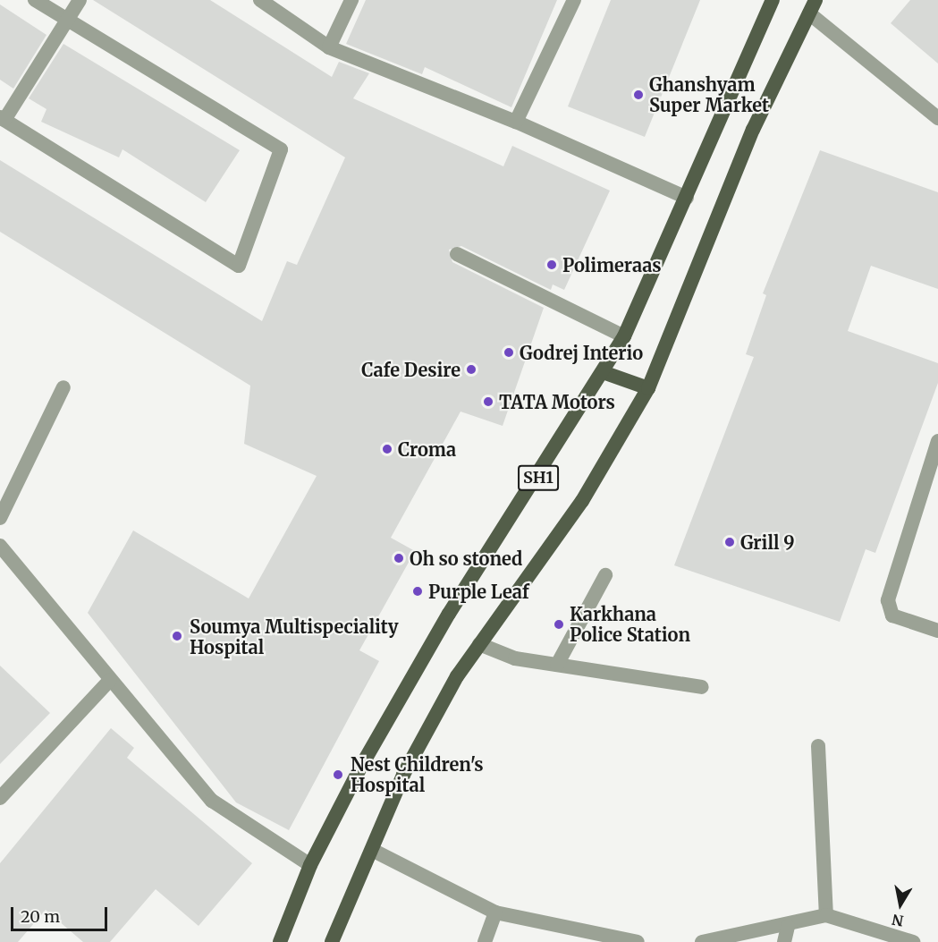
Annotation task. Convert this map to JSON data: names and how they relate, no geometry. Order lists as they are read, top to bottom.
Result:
{
  "streets": {
    "main road": ["SH1"]
  },
  "places": [
    "Ghanshyam Super Market",
    "Polimeraas",
    "Godrej Interio",
    "Cafe Desire",
    "TATA Motors",
    "Croma",
    "Grill 9",
    "Oh so stoned",
    "Purple Leaf",
    "Karkhana Police Station",
    "Soumya Multispeciality Hospital",
    "Nest Children's Hospital"
  ],
  "scale_bar": "20 m",
  "north": "bottom"
}
